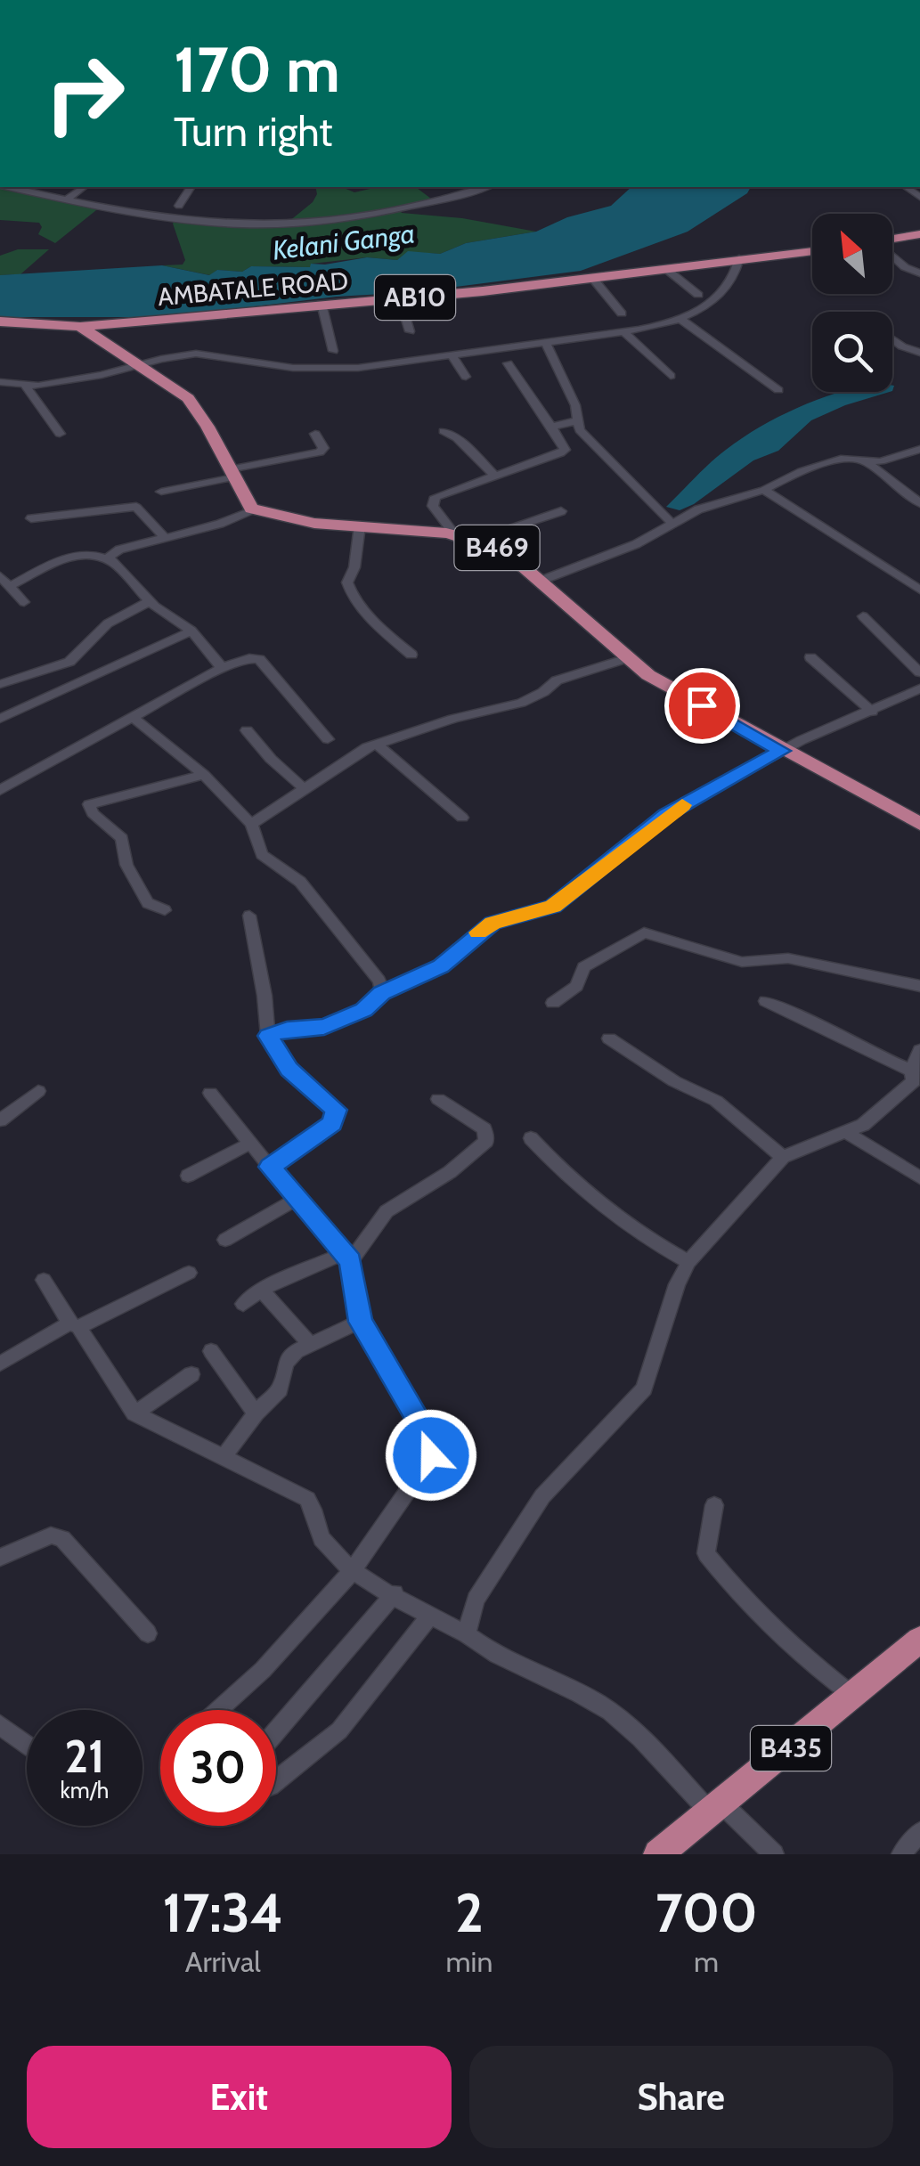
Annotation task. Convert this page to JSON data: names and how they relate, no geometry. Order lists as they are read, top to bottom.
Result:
{
  "streets": {
    "main road": [
      "AMBATALE ROAD",
      "AB10",
      "B469",
      "B435"
    ]
  },
  "water": ["Kelani Ganga"],
  "north": "top left",
  "page": {
    "turn": ["170 m", "Turn right"],
    "speed": "21 km/h",
    "limit": "30",
    "eta": [
      "17:34",
      "Arrival",
      "2",
      "min",
      "700",
      "m"
    ],
    "buttons": ["Exit", "Share"]
  }
}
